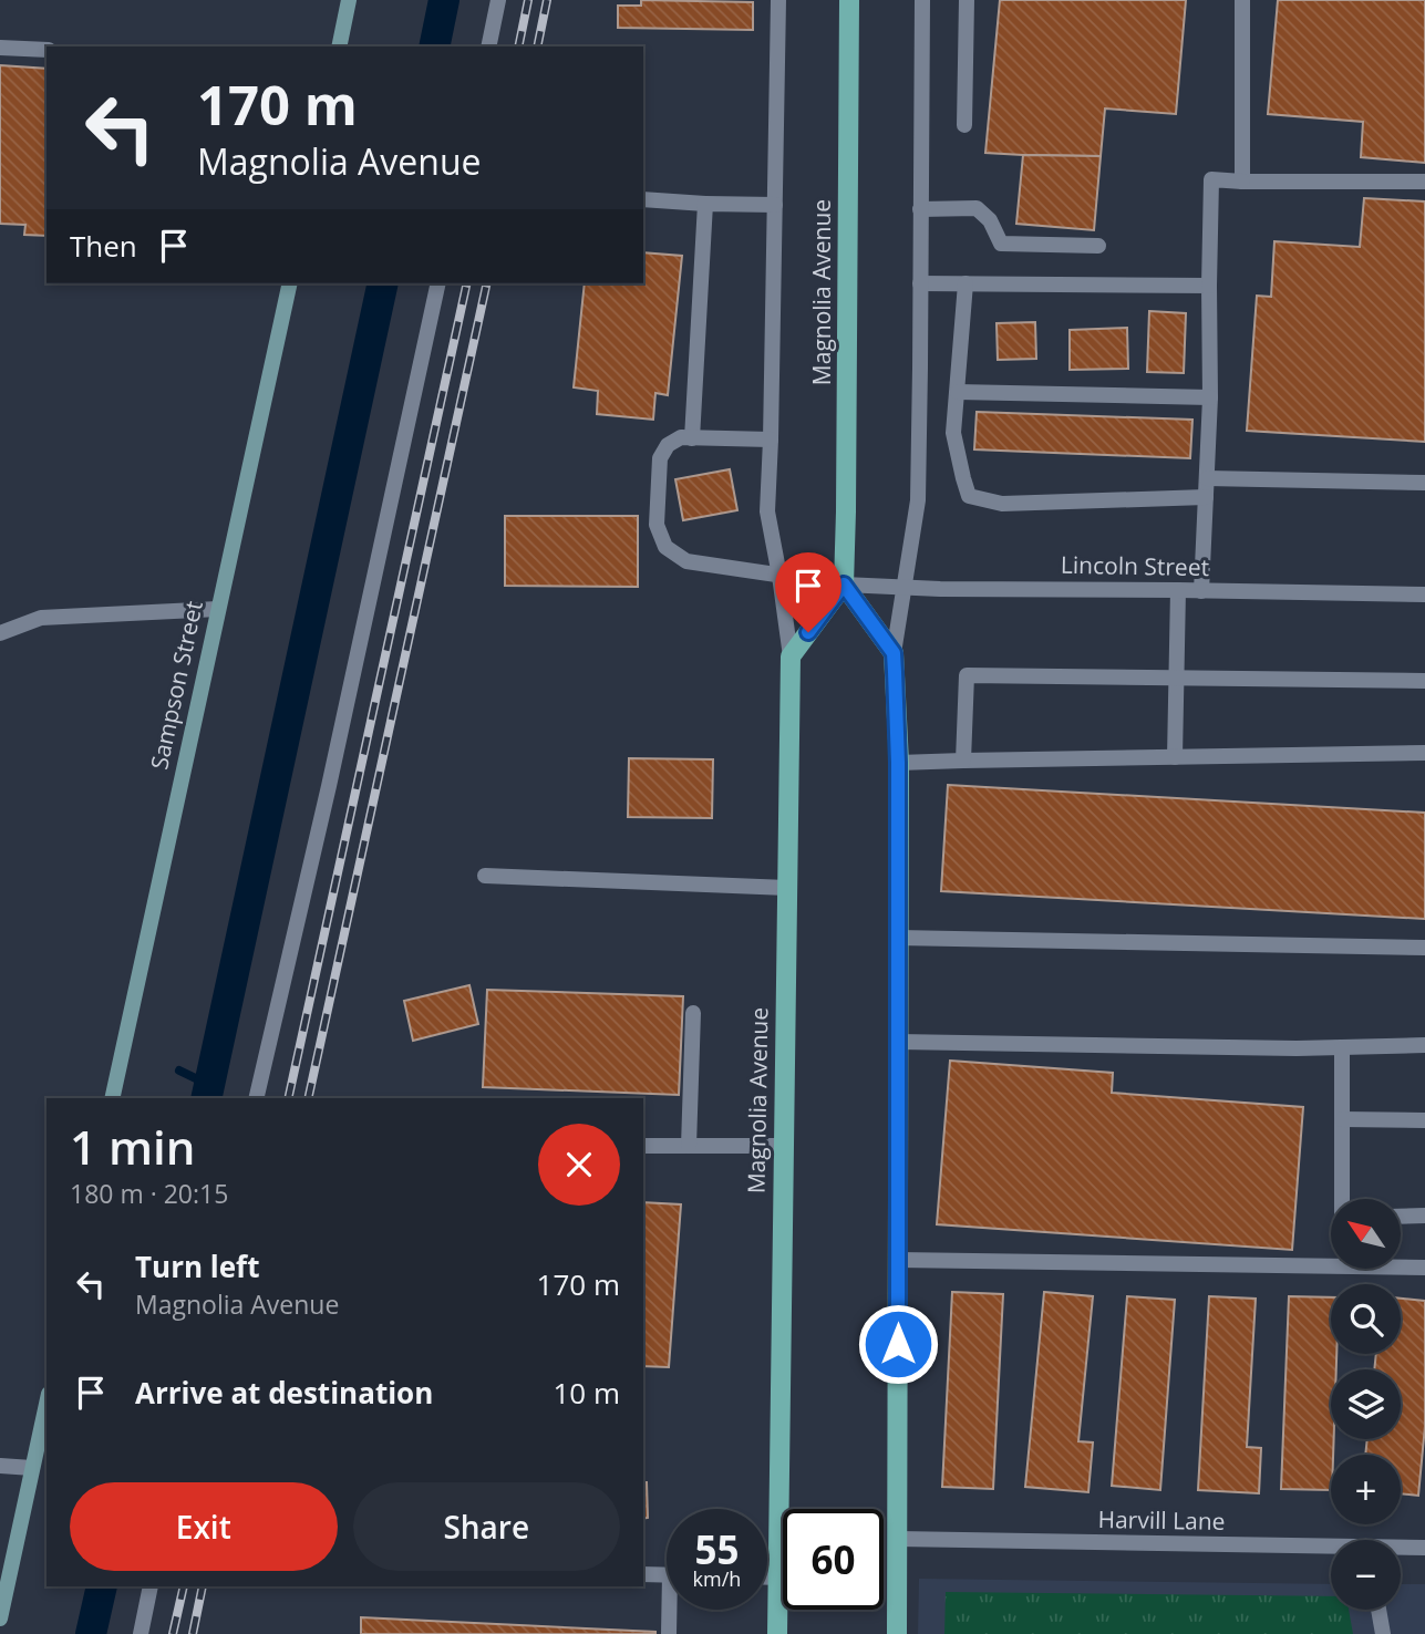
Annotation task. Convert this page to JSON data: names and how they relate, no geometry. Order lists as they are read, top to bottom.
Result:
{
  "streets": {
    "main road": ["Magnolia Avenue"],
    "street": ["Lincoln Street", "Sampson Street", "Harvill Lane"]
  },
  "crossings": [
    ["Magnolia Avenue", "Lincoln Street"]
  ],
  "north": "top left",
  "page": {
    "turn": ["170 m", "Magnolia Avenue"],
    "then": "Then",
    "heading": ["1 min", "180 m · 20:15"],
    "map_buttons": ["+", "−"],
    "list": [
      {
        "name": "Turn left",
        "note": "Magnolia Avenue",
        "value": "170 m"
      },
      {
        "name": "Arrive at destination",
        "value": "10 m"
      }
    ],
    "buttons": ["Exit", "Share"],
    "speed": "55 km/h",
    "limit": "60"
  }
}
